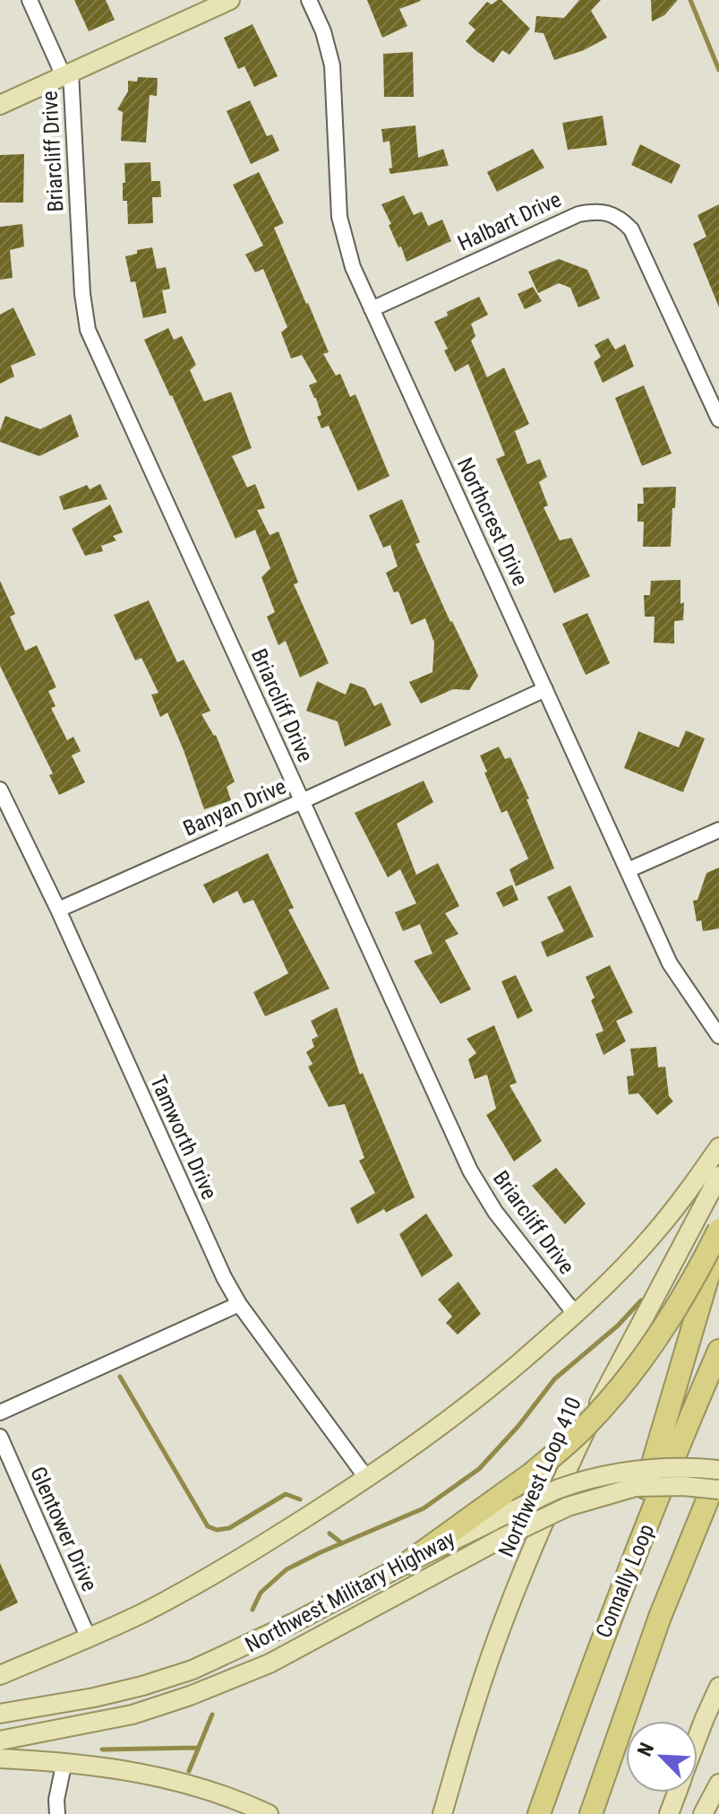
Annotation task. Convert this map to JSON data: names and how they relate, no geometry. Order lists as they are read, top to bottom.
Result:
{
  "streets": {
    "highway": ["Connally Loop"],
    "main road": ["Northwest Loop 410", "Northwest Military Highway"],
    "street": [
      "Briarcliff Drive",
      "Halbart Drive",
      "Northcrest Drive",
      "Banyan Drive",
      "Tamworth Drive",
      "Glentower Drive"
    ]
  },
  "crossings": [
    ["Briarcliff Drive", "Banyan Drive"],
    ["Halbart Drive", "Northcrest Drive"],
    ["Northcrest Drive", "Banyan Drive"],
    ["Banyan Drive", "Tamworth Drive"]
  ],
  "north": "top left"
}
